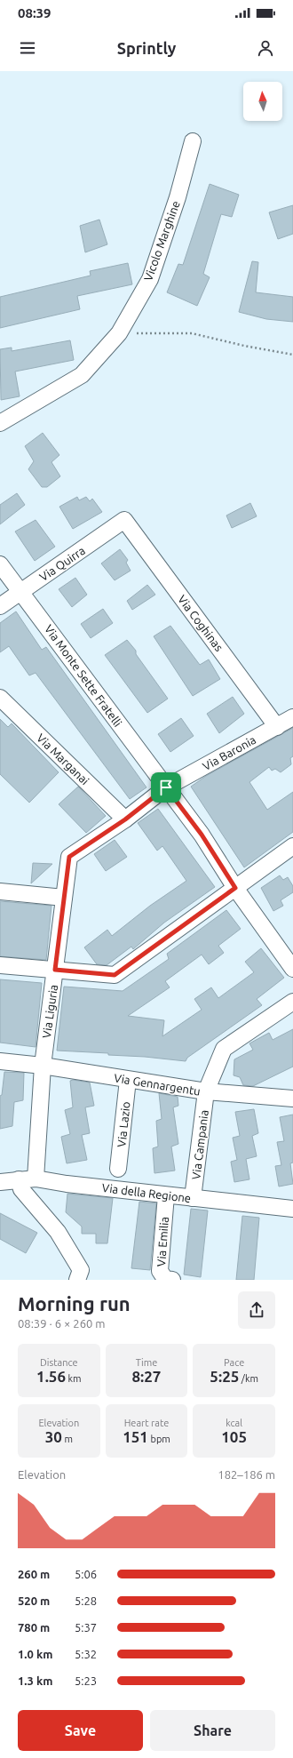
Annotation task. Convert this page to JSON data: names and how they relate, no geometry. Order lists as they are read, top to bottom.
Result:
{
  "streets": {
    "street": [
      "Vicolo Marghine",
      "Via Quirra",
      "Via Coghinas",
      "Via Monte Sette Fratelli",
      "Via Baronia",
      "Via Marganai",
      "Via Liguria",
      "Via Gennargentu",
      "Via Lazio",
      "Via Campania",
      "Via della Regione",
      "Via Emilia"
    ]
  },
  "crossings": [
    ["Via Quirra", "Via Coghinas"],
    ["Via Quirra", "Via Monte Sette Fratelli"],
    ["Via Coghinas", "Via Baronia"],
    ["Via Monte Sette Fratelli", "Via Baronia"],
    ["Via Monte Sette Fratelli", "Via Liguria"],
    ["Via Baronia", "Via Liguria"],
    ["Via Marganai", "Via Liguria"],
    ["Via Liguria", "Via Gennargentu"],
    ["Via Liguria", "Via della Regione"],
    ["Via Gennargentu", "Via Lazio"],
    ["Via Gennargentu", "Via Campania"],
    ["Via Campania", "Via della Regione"],
    ["Via della Regione", "Via Emilia"]
  ],
  "north": "top",
  "page": {
    "status": "08:39",
    "header": "Sprintly",
    "heading": ["Morning run", "08:39 · 6 × 260 m"],
    "stats": [
      ["Distance", "1.56 km"],
      ["Time", "8:27"],
      ["Pace", "5:25 /km"],
      ["Elevation", "30 m"],
      ["Heart rate", "151 bpm"],
      ["kcal", "105"]
    ],
    "chart": ["Elevation", "182–186 m"],
    "list": [
      {
        "name": "260 m",
        "note": "5:06"
      },
      {
        "name": "520 m",
        "note": "5:28"
      },
      {
        "name": "780 m",
        "note": "5:37"
      },
      {
        "name": "1.0 km",
        "note": "5:32"
      },
      {
        "name": "1.3 km",
        "note": "5:23"
      }
    ],
    "buttons": ["Save", "Share"]
  }
}
